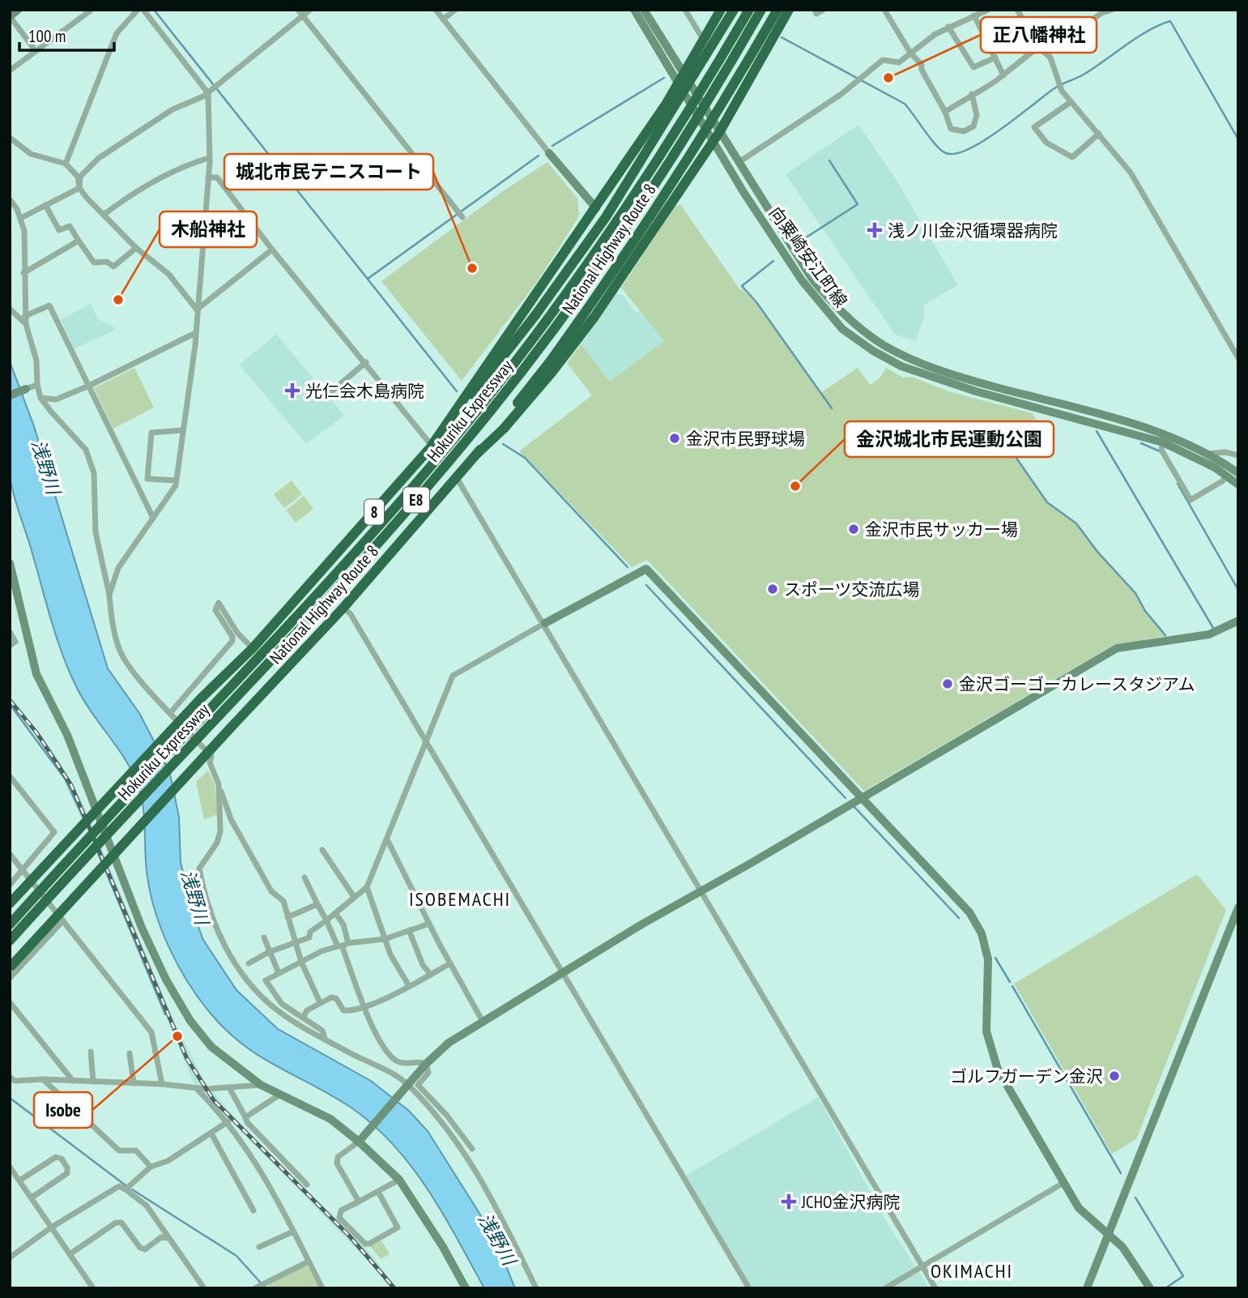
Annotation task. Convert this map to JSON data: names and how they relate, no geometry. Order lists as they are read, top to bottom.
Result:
{
  "streets": {
    "highway": [
      "National Highway Route 8",
      "Hokuriku Expressway",
      "E8",
      "8"
    ],
    "street": ["向粟崎安江町線"]
  },
  "districts": ["ISOBEMACHI", "OKIMACHI"],
  "water": ["浅野川"],
  "places": {
    "other": [
      "正八幡神社",
      "城北市民テニスコート",
      "木船神社",
      "金沢市民野球場",
      "金沢城北市民運動公園",
      "金沢市民サッカー場",
      "スポーツ交流広場",
      "金沢ゴーゴーカレースタジアム",
      "Isobe",
      "ゴルフガーデン金沢"
    ],
    "health": ["浅ノ川金沢循環器病院", "光仁会木島病院", "JCHO金沢病院"]
  },
  "scale_bar": "100 m"
}
